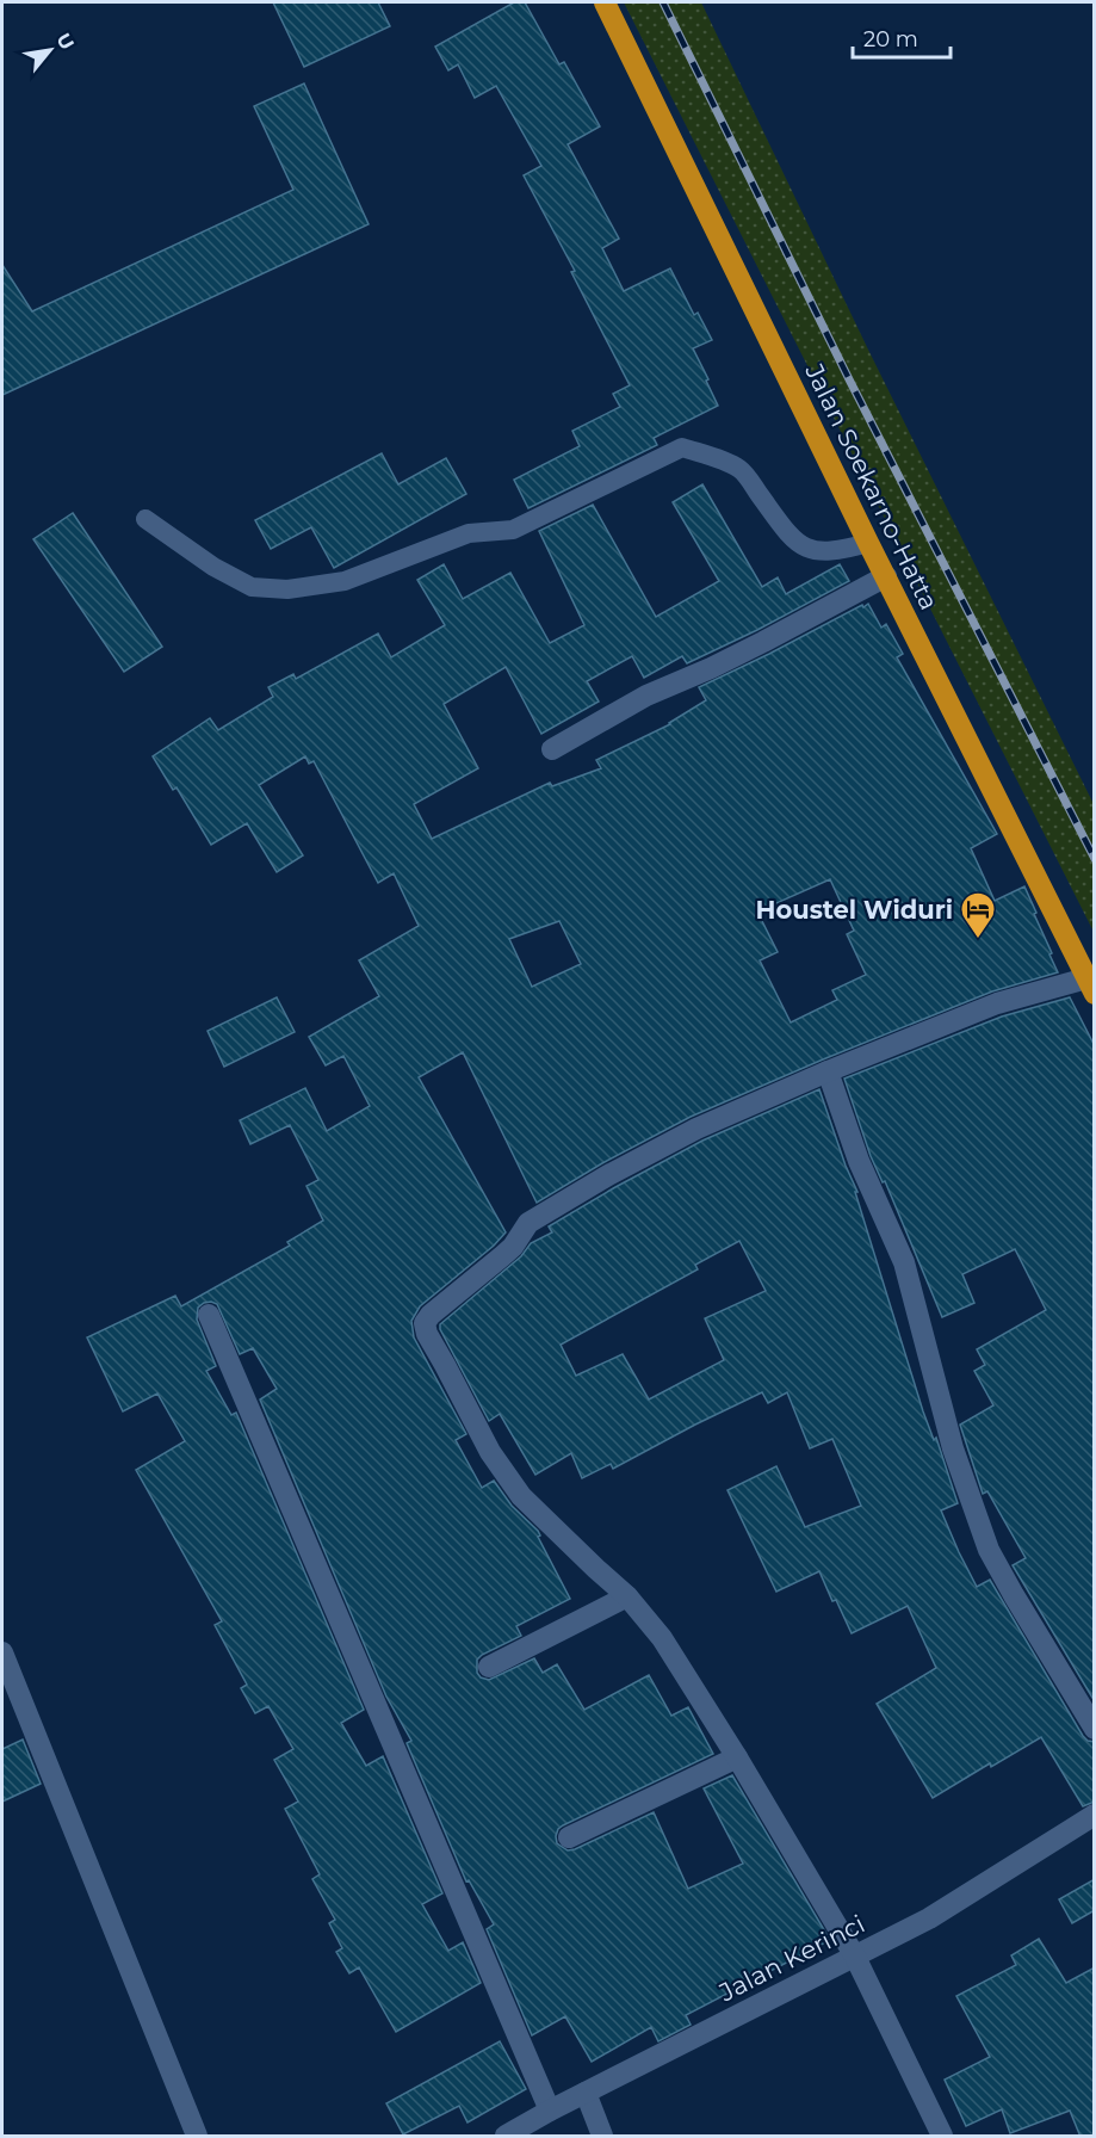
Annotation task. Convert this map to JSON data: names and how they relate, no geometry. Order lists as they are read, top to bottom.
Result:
{
  "streets": {
    "highway": ["Jalan Soekarno-Hatta"],
    "street": ["Jalan Kerinci"]
  },
  "places": {
    "hotel": ["Houstel Widuri"]
  },
  "scale_bar": "20 m",
  "north": "top right"
}
